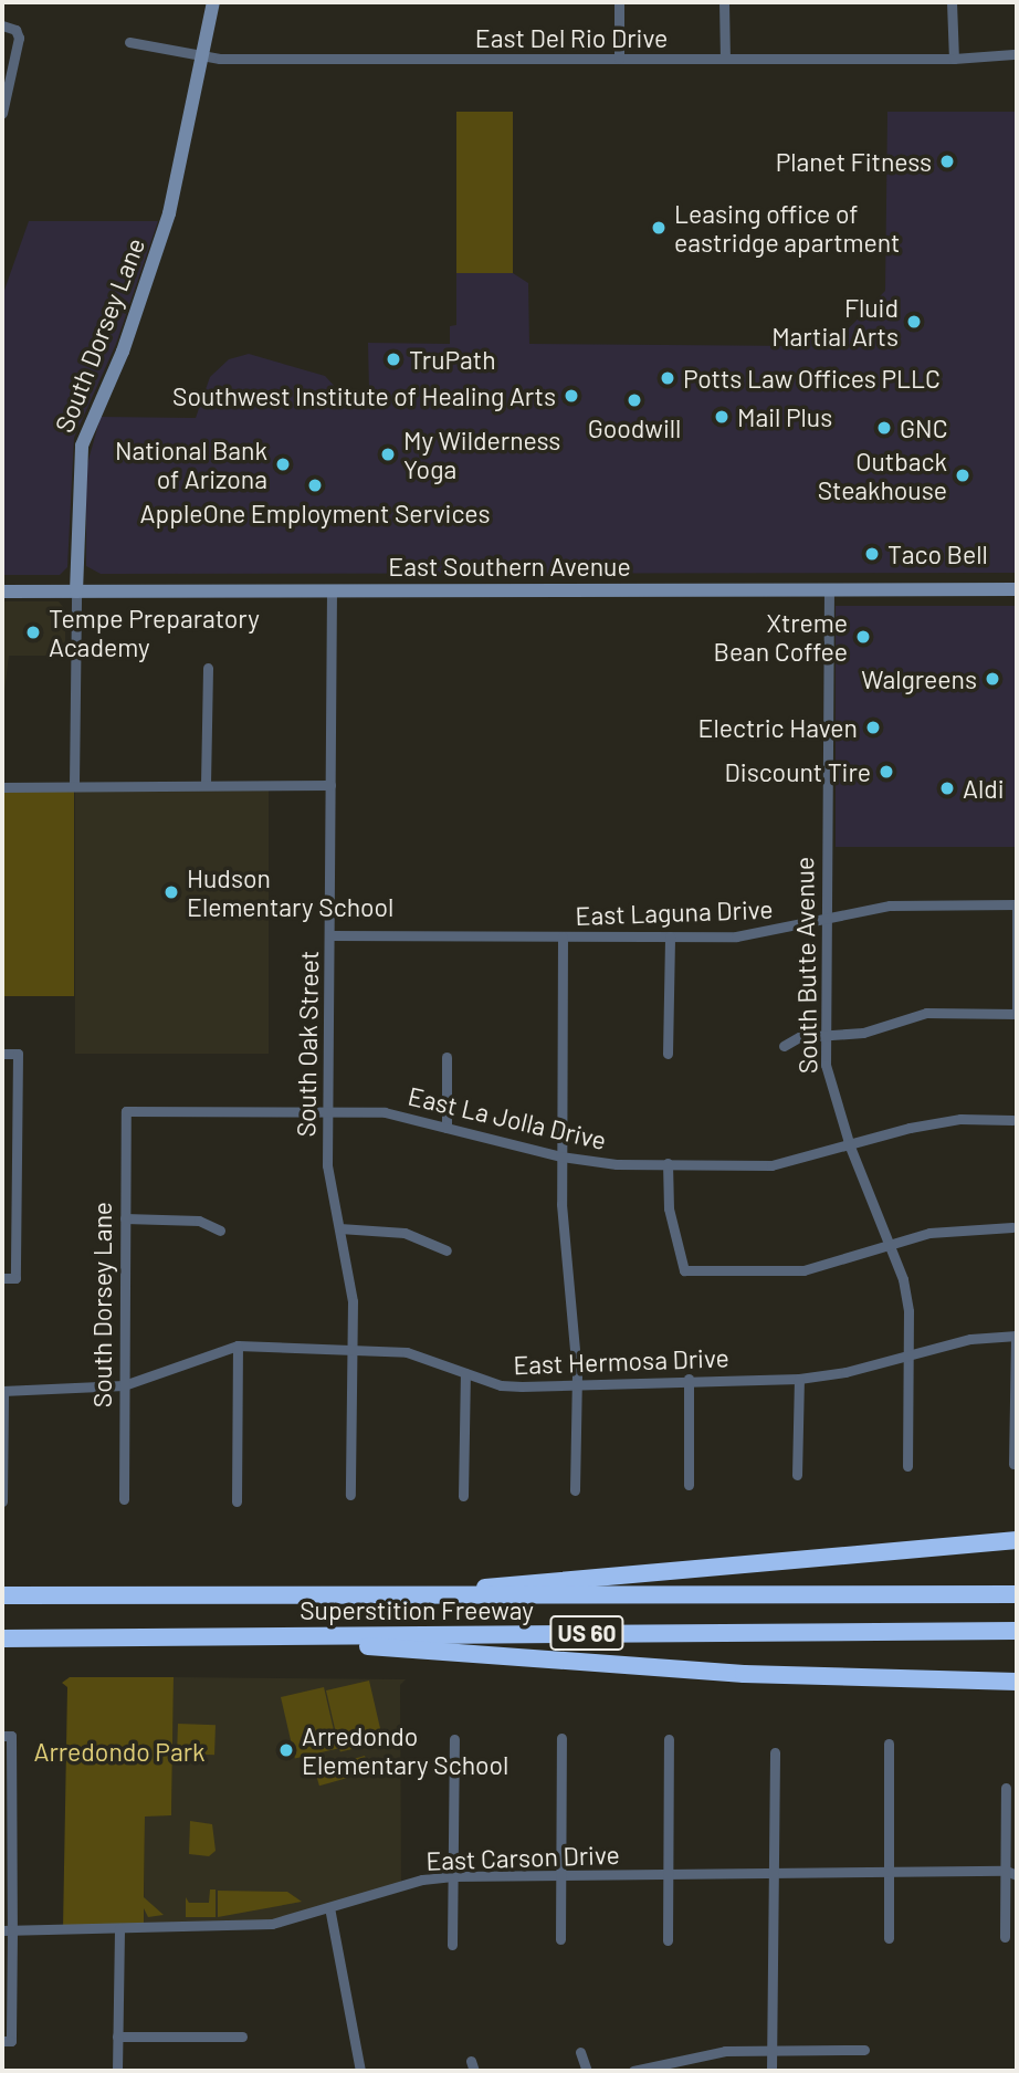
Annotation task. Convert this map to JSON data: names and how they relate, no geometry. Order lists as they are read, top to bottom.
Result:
{
  "streets": {
    "highway": ["Superstition Freeway", "US 60"],
    "main road": ["South Dorsey Lane", "East Southern Avenue"],
    "street": [
      "East Del Rio Drive",
      "East Laguna Drive",
      "South Butte Avenue",
      "South Oak Street",
      "East La Jolla Drive",
      "East Hermosa Drive",
      "East Carson Drive"
    ]
  },
  "crossings": [
    ["East Del Rio Drive", "South Dorsey Lane"],
    ["South Dorsey Lane", "East Southern Avenue"],
    ["South Dorsey Lane", "East La Jolla Drive"],
    ["South Dorsey Lane", "East Hermosa Drive"],
    ["East Southern Avenue", "South Butte Avenue"],
    ["East Southern Avenue", "South Oak Street"],
    ["East Laguna Drive", "South Butte Avenue"],
    ["East Laguna Drive", "South Oak Street"],
    ["South Butte Avenue", "East La Jolla Drive"],
    ["South Butte Avenue", "East Hermosa Drive"],
    ["South Oak Street", "East La Jolla Drive"],
    ["South Oak Street", "East Hermosa Drive"]
  ],
  "parks": ["Arredondo Park"],
  "places": [
    "Planet Fitness",
    "Leasing office of eastridge apartment",
    "Fluid Martial Arts",
    "TruPath",
    "Potts Law Offices PLLC",
    "Southwest Institute of Healing Arts",
    "Goodwill",
    "Mail Plus",
    "GNC",
    "My Wilderness Yoga",
    "National Bank of Arizona",
    "Outback Steakhouse",
    "AppleOne Employment Services",
    "Taco Bell",
    "Tempe Preparatory Academy",
    "Xtreme Bean Coffee",
    "Walgreens",
    "Electric Haven",
    "Discount Tire",
    "Aldi",
    "Hudson Elementary School",
    "Arredondo Elementary School"
  ]
}
